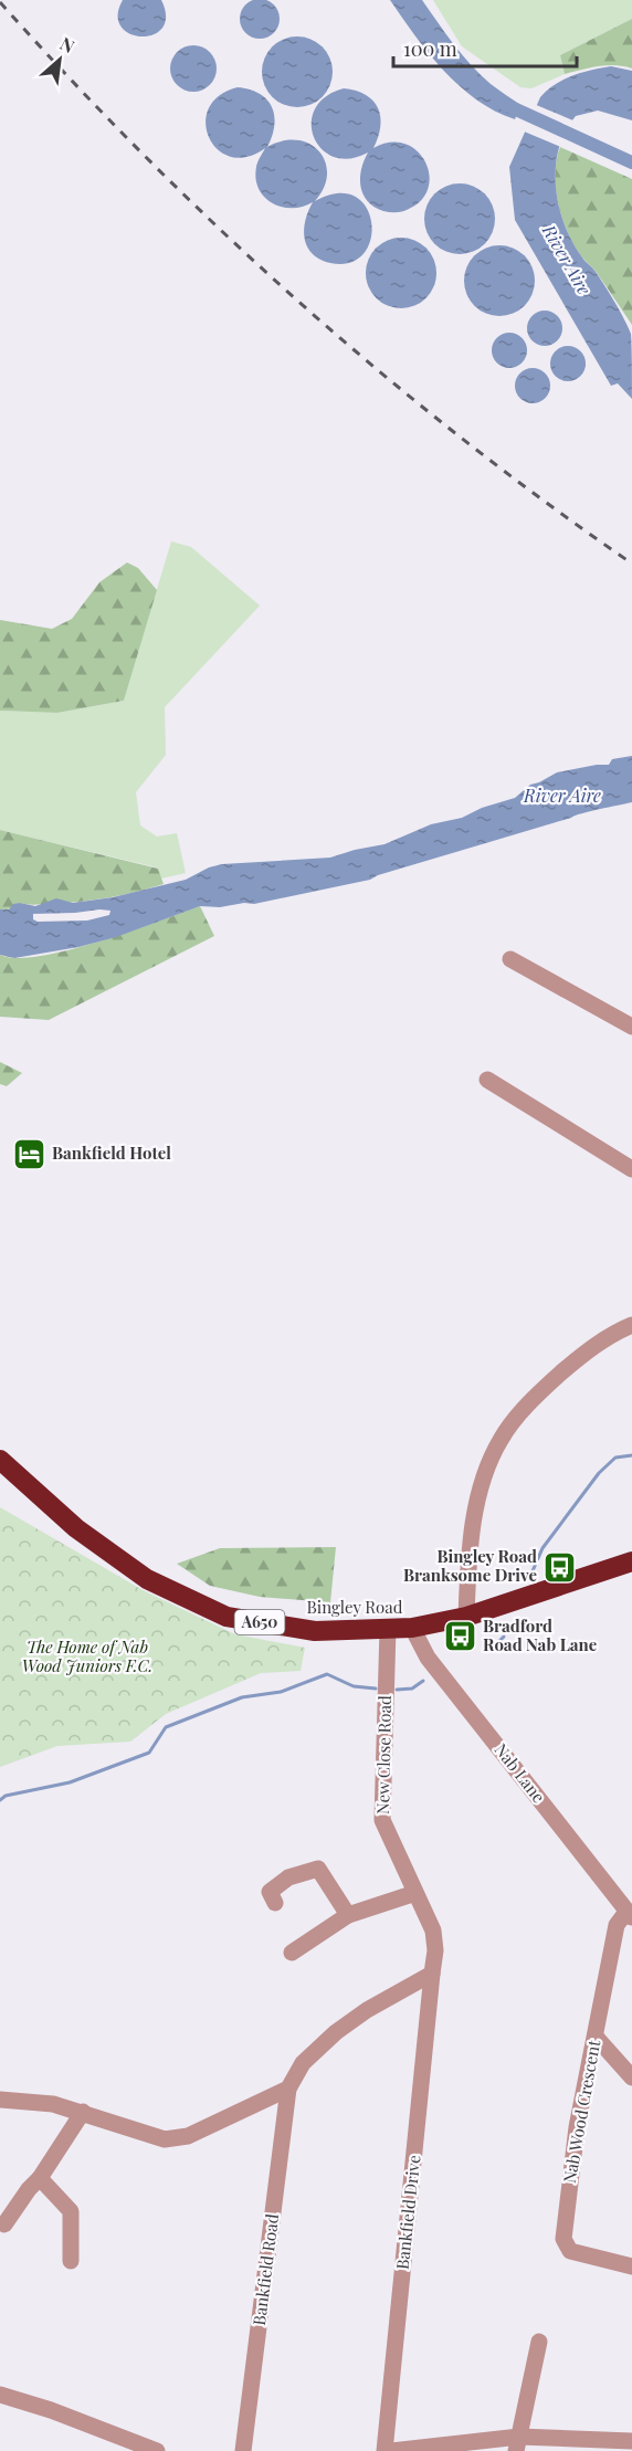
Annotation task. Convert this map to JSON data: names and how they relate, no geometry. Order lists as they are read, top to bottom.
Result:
{
  "streets": {
    "highway": ["Bingley Road", "A650"],
    "street": [
      "New Close Road",
      "Nab Lane",
      "Nab Wood Crescent",
      "Bankfield Drive",
      "Bankfield Road"
    ]
  },
  "crossings": [
    ["Bingley Road", "New Close Road"],
    ["Bingley Road", "Nab Lane"],
    ["New Close Road", "Bankfield Drive"],
    ["Nab Lane", "Nab Wood Crescent"]
  ],
  "water": ["River Aire"],
  "parks": ["The Home of Nab Wood Juniors F.C."],
  "places": {
    "hotel": ["Bankfield Hotel"],
    "bus stop": ["Bingley Road Branksome Drive", "Bradford Road Nab Lane"]
  },
  "scale_bar": "100 m",
  "north": "top right"
}
